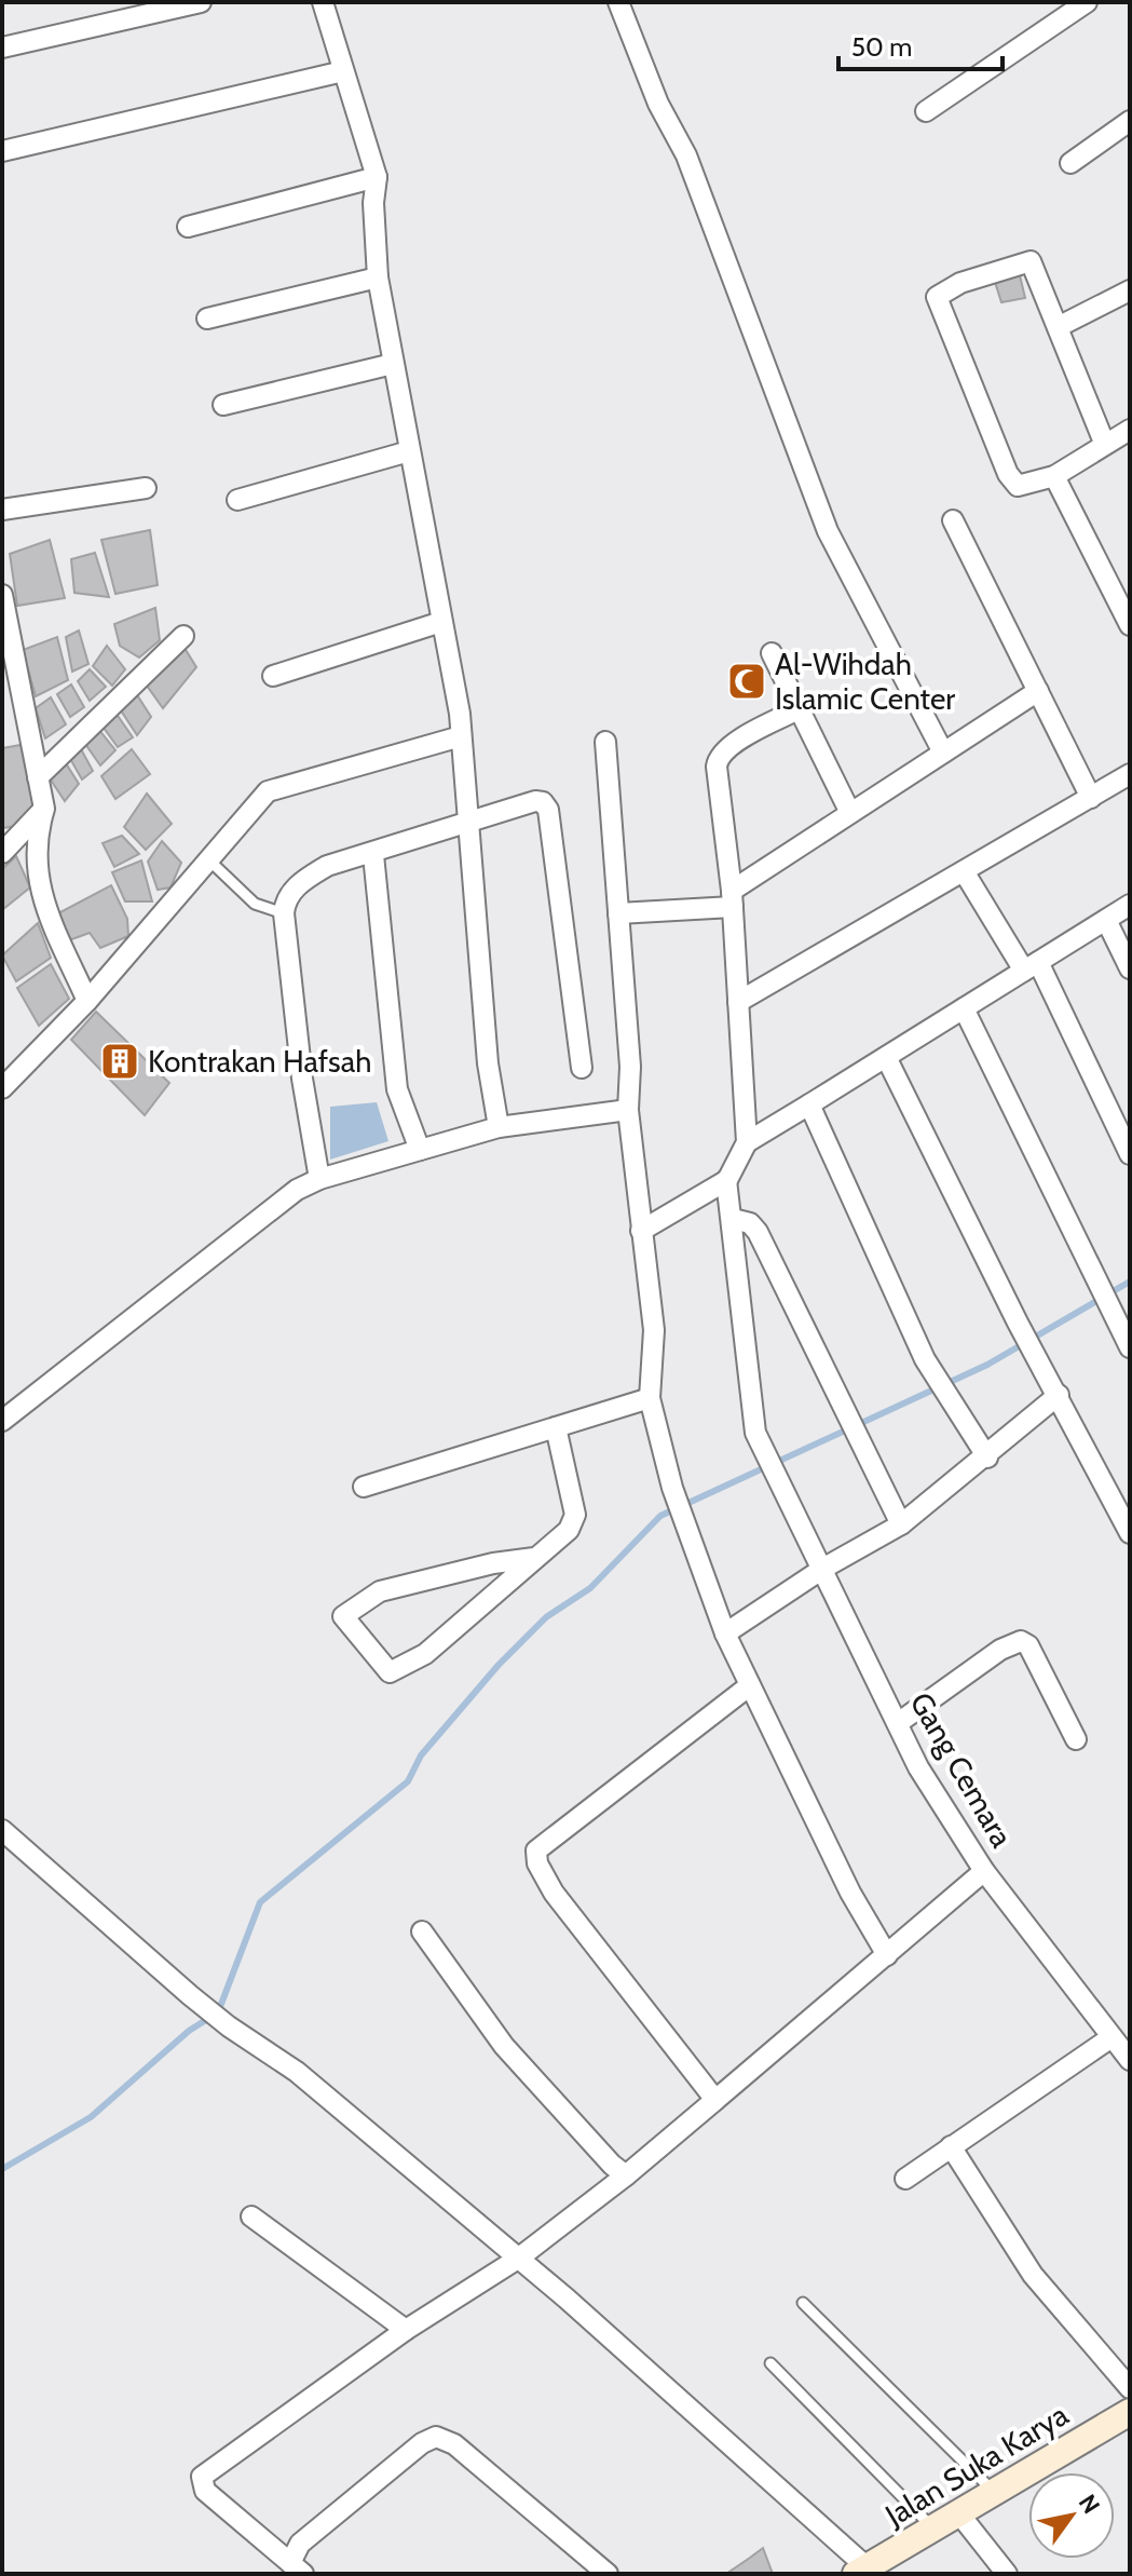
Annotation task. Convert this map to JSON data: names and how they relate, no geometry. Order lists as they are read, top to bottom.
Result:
{
  "streets": {
    "main road": ["Jalan Suka Karya"],
    "street": ["Gang Cemara"]
  },
  "places": {
    "mosque": ["Al-Wihdah Islamic Center"],
    "building": ["Kontrakan Hafsah"]
  },
  "scale_bar": "50 m",
  "north": "top right"
}
